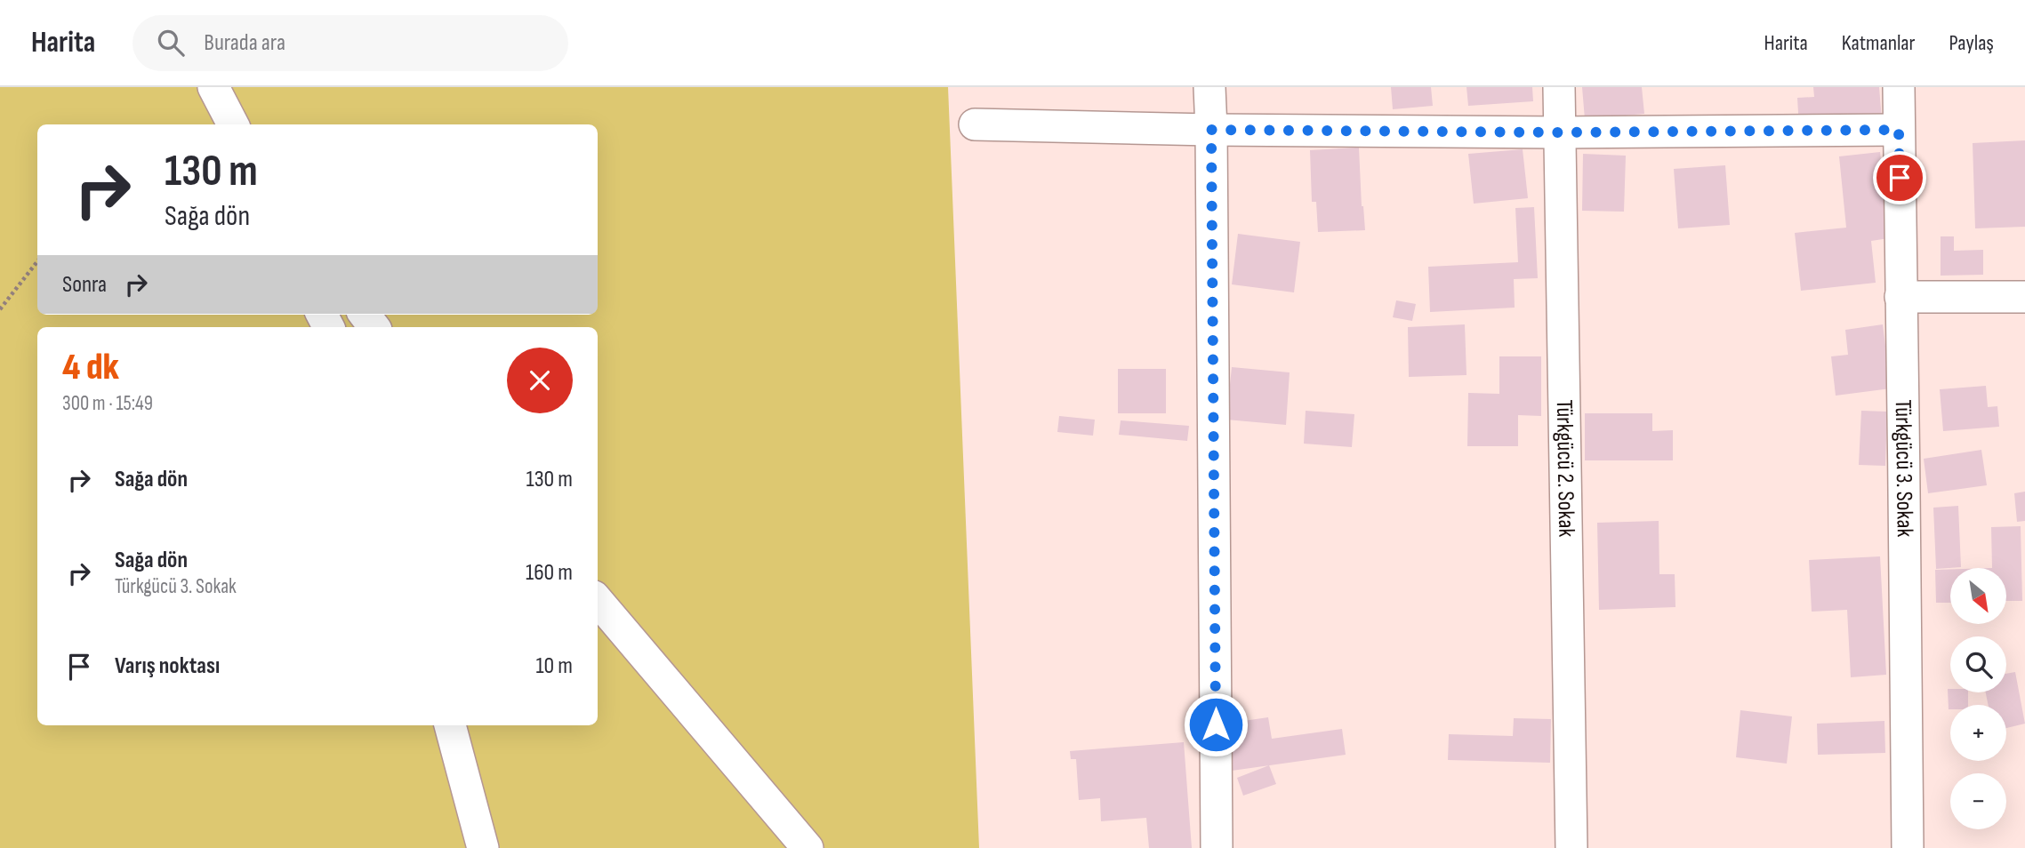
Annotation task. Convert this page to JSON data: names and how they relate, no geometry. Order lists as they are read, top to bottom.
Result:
{
  "streets": {
    "street": ["Türkgücü 2. Sokak", "Türkgücü 3. Sokak"]
  },
  "north": "bottom right",
  "page": {
    "header": "Harita",
    "search": "Burada ara",
    "nav": ["Harita", "Katmanlar", "Paylaş"],
    "turn": ["130 m", "Sağa dön"],
    "then": "Sonra",
    "heading": ["4 dk", "300 m · 15:49"],
    "list": [
      {
        "name": "Sağa dön",
        "value": "130 m"
      },
      {
        "name": "Sağa dön",
        "note": "Türkgücü 3. Sokak",
        "value": "160 m"
      },
      {
        "name": "Varış noktası",
        "value": "10 m"
      }
    ],
    "map_buttons": ["+", "−"]
  }
}
